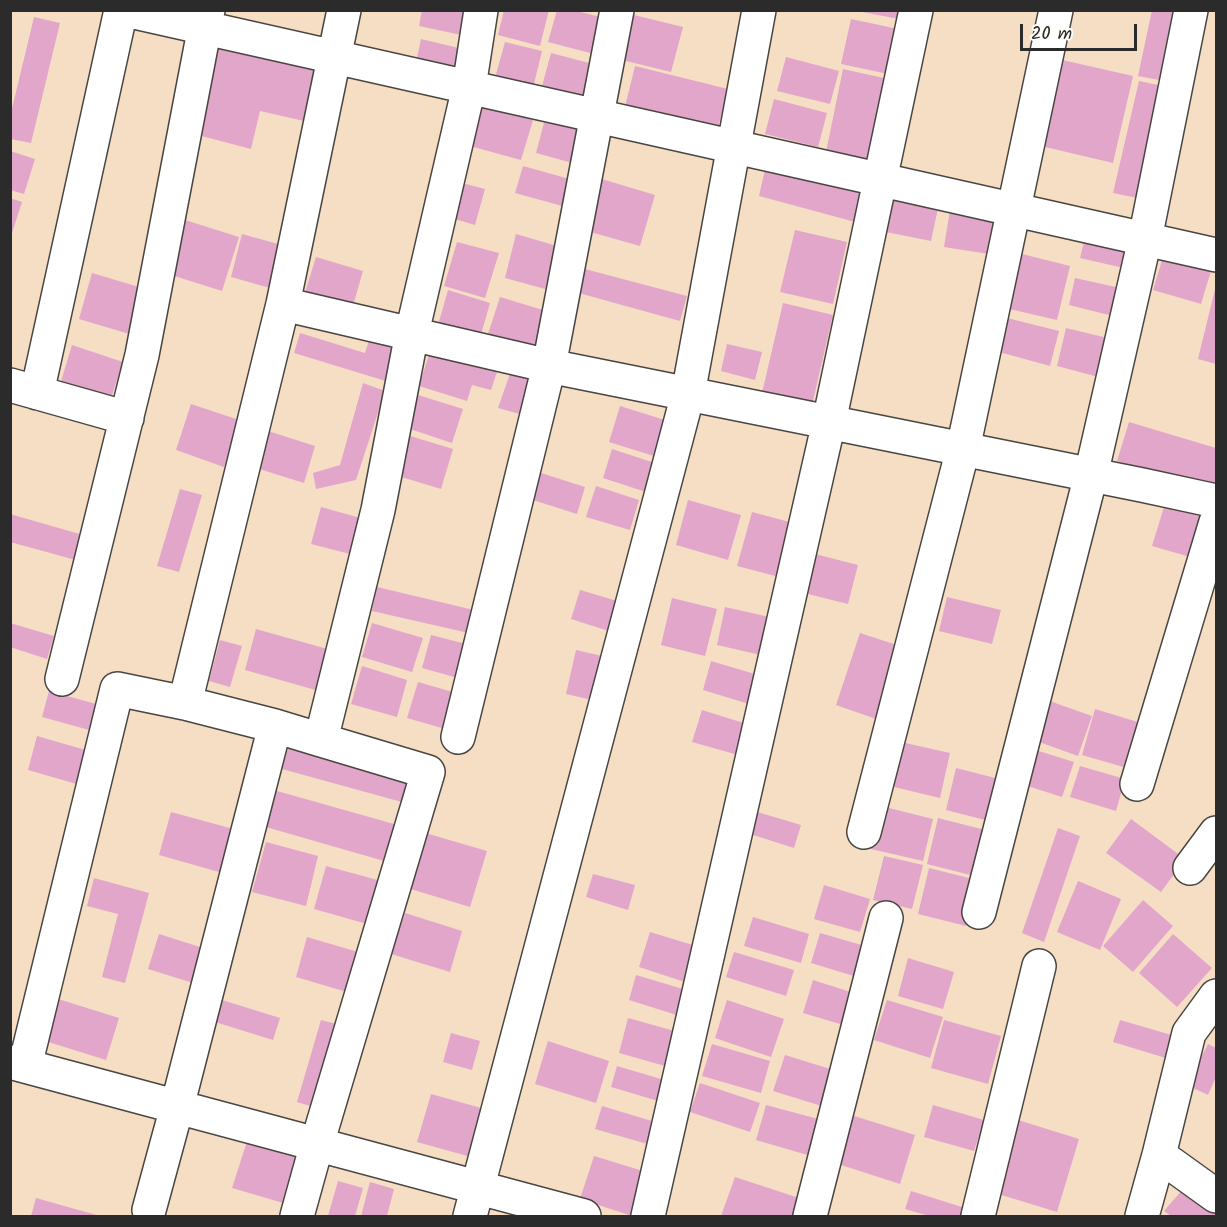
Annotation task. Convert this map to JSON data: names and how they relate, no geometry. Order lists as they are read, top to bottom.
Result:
{
  "scale_bar": "20 m"
}
